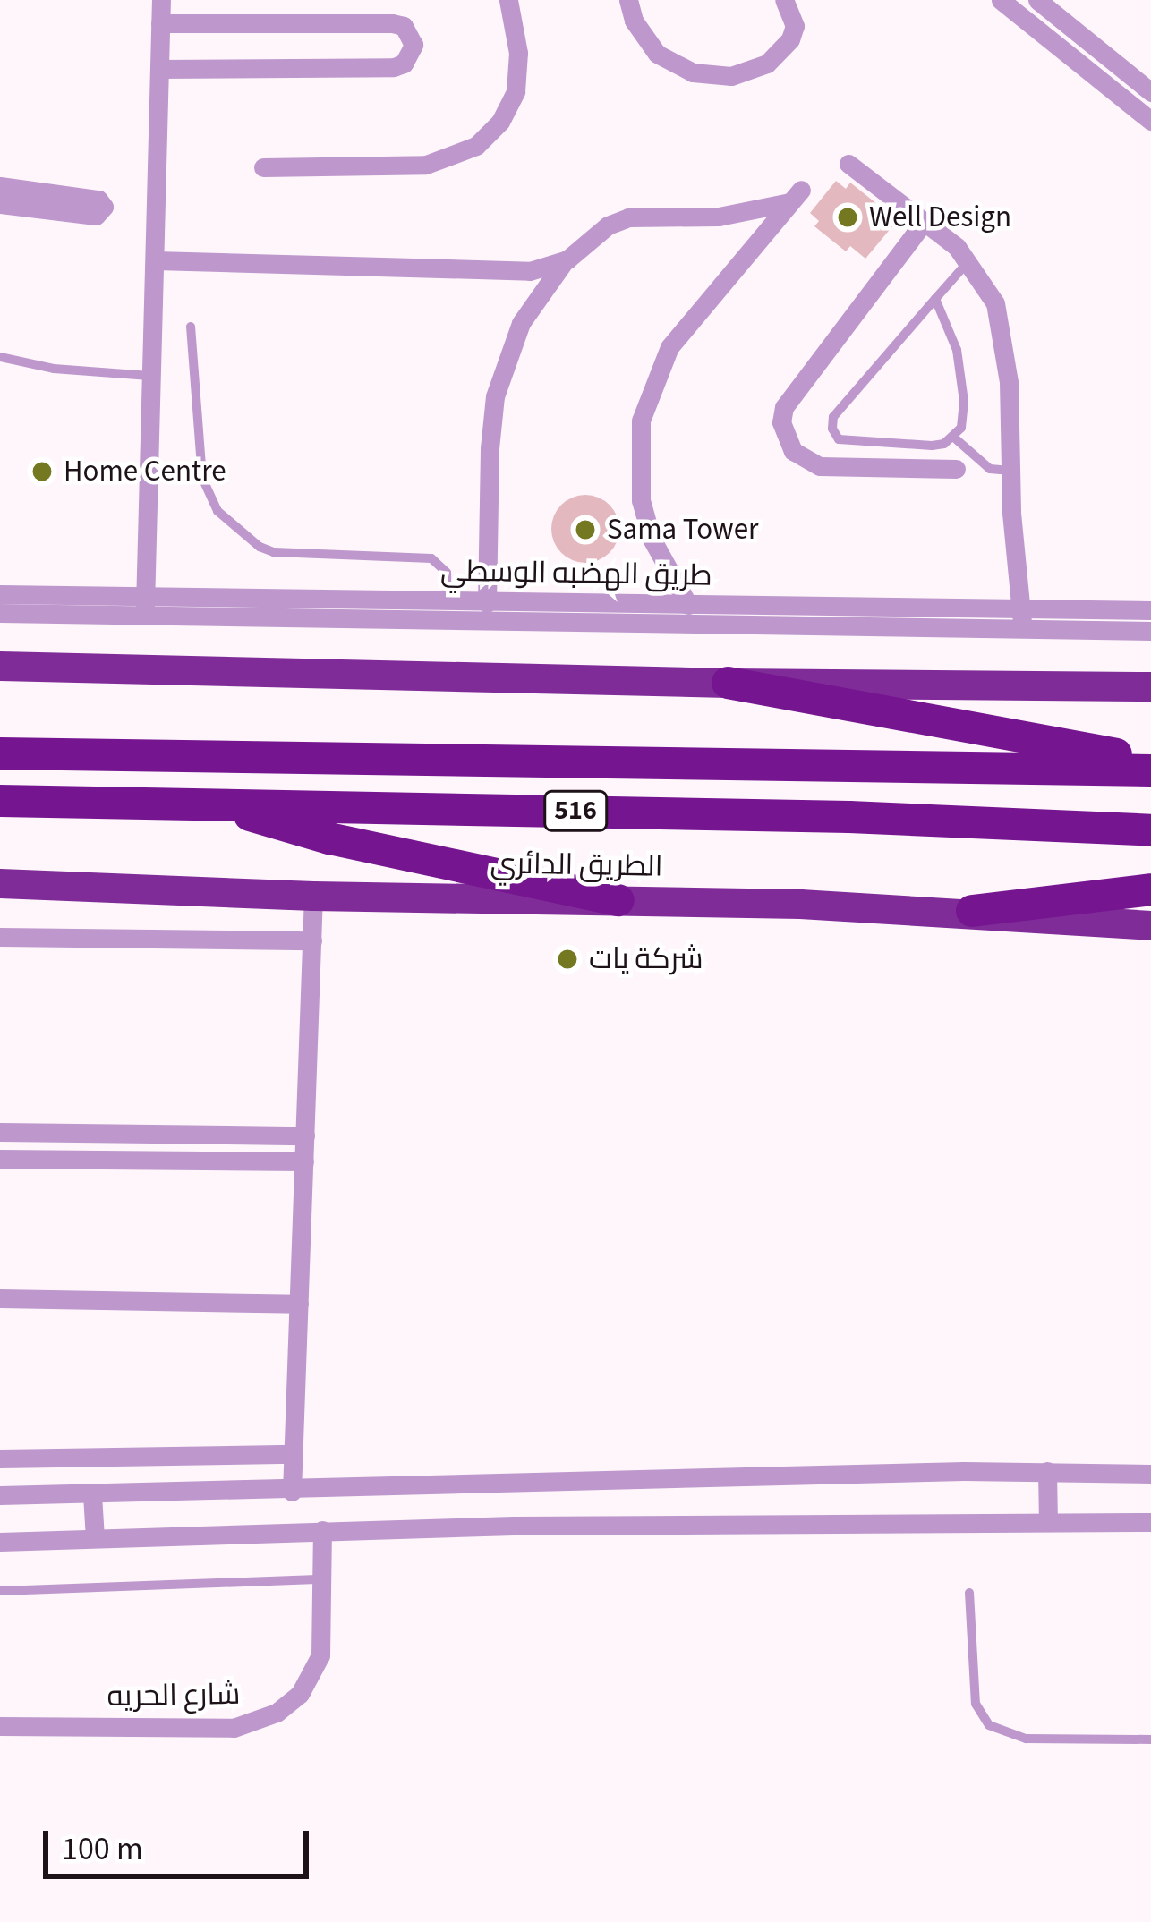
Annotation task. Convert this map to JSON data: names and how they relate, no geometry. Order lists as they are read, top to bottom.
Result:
{
  "streets": {
    "highway": ["516", "الطريق الدائري"],
    "street": ["طريق الهضبه الوسطي", "شارع الحريه"]
  },
  "crossings": [
    ["516", "الطريق الدائري"]
  ],
  "places": [
    "Well Design",
    "Home Centre",
    "Sama Tower",
    "شركة يات"
  ],
  "scale_bar": "100 m"
}
